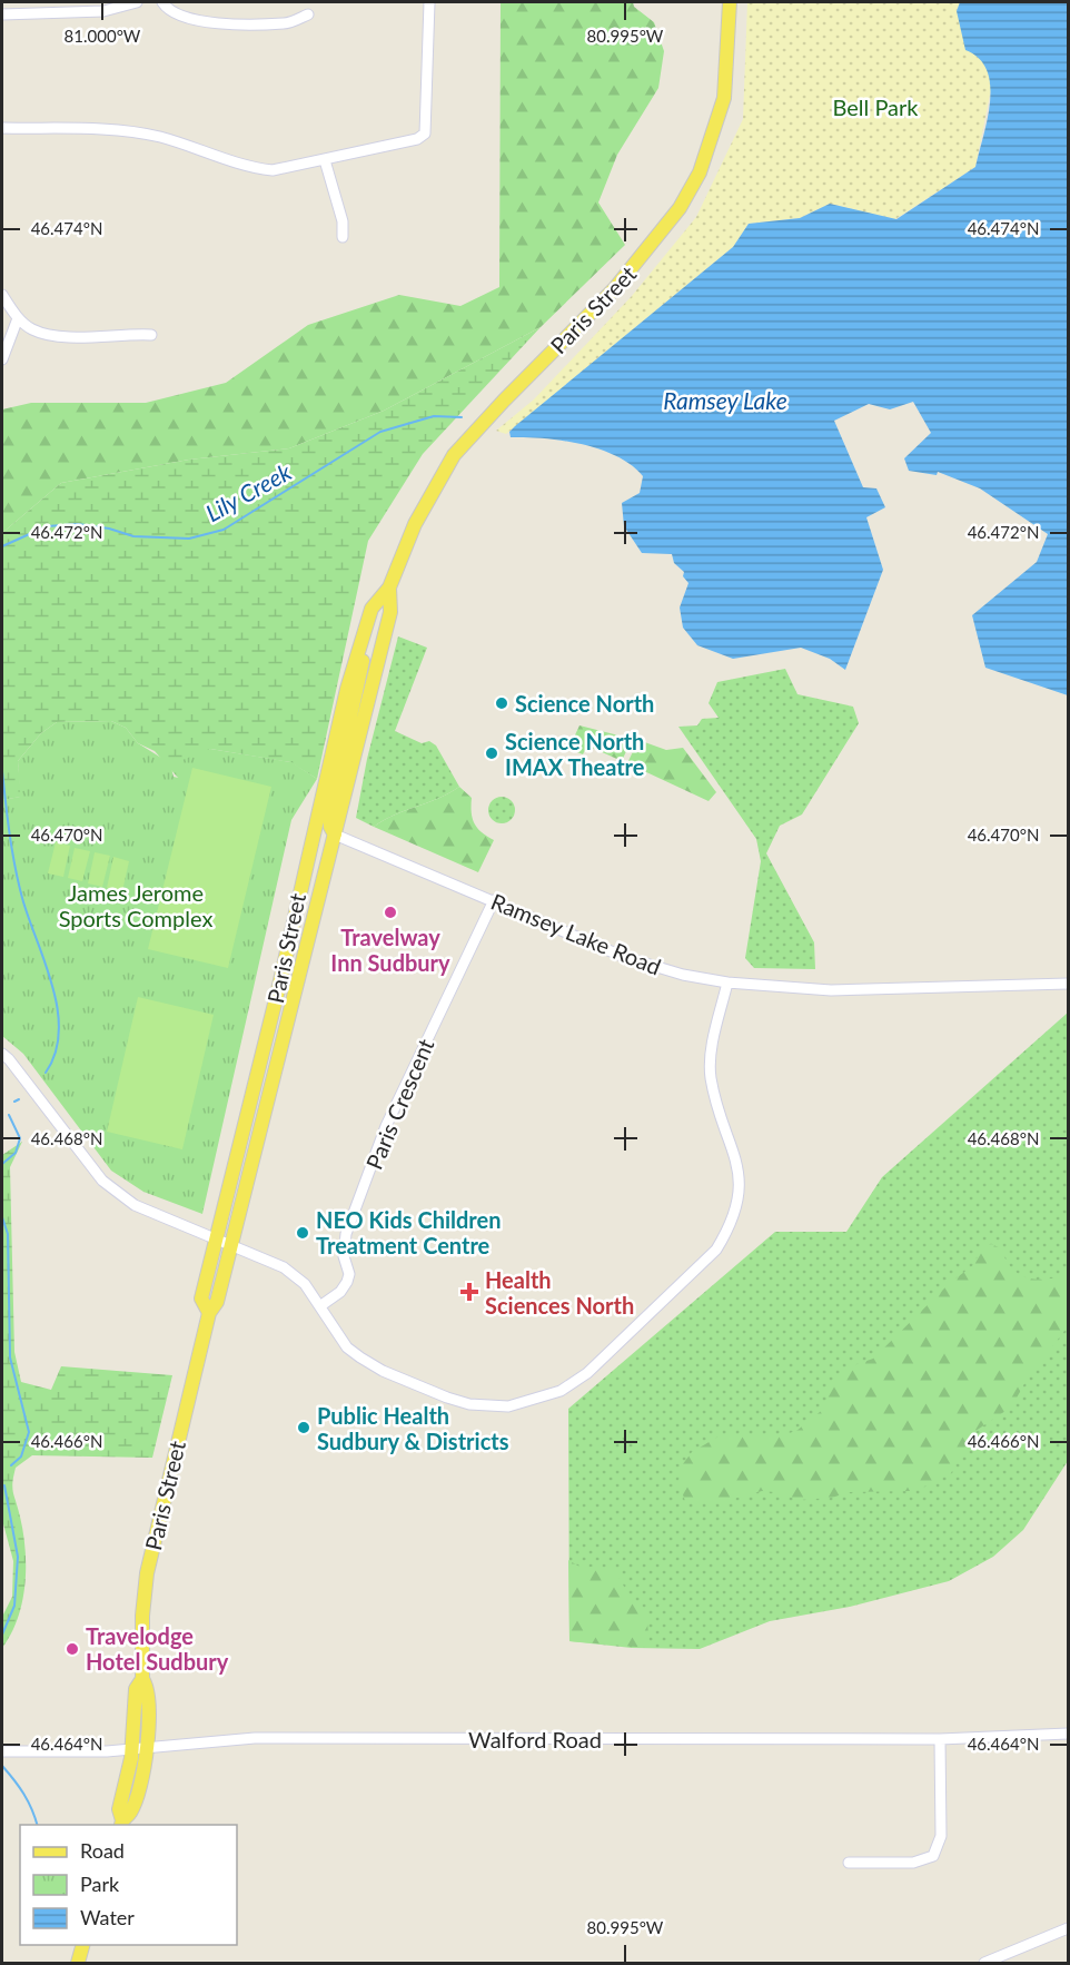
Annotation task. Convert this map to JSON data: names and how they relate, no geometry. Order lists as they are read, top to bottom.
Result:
{
  "streets": {
    "main road": ["Paris Street"],
    "street": ["Ramsey Lake Road", "Paris Crescent", "Walford Road"]
  },
  "crossings": [
    ["Paris Street", "Ramsey Lake Road"],
    ["Paris Street", "Walford Road"],
    ["Ramsey Lake Road", "Paris Crescent"]
  ],
  "water": ["Ramsey Lake", "Lily Creek"],
  "parks": ["Bell Park", "James Jerome Sports Complex"],
  "places": {
    "other": [
      "Science North",
      "Science North IMAX Theatre",
      "Travelway Inn Sudbury",
      "NEO Kids Children Treatment Centre",
      "Public Health Sudbury & Districts",
      "Travelodge Hotel Sudbury"
    ],
    "health": ["Health Sciences North"]
  },
  "legend": ["Road", "Park", "Water"],
  "coordinates": [
    "81.000°W",
    "80.995°W",
    "46.474°N",
    "46.472°N",
    "46.470°N",
    "46.468°N",
    "46.466°N",
    "46.464°N"
  ]
}
